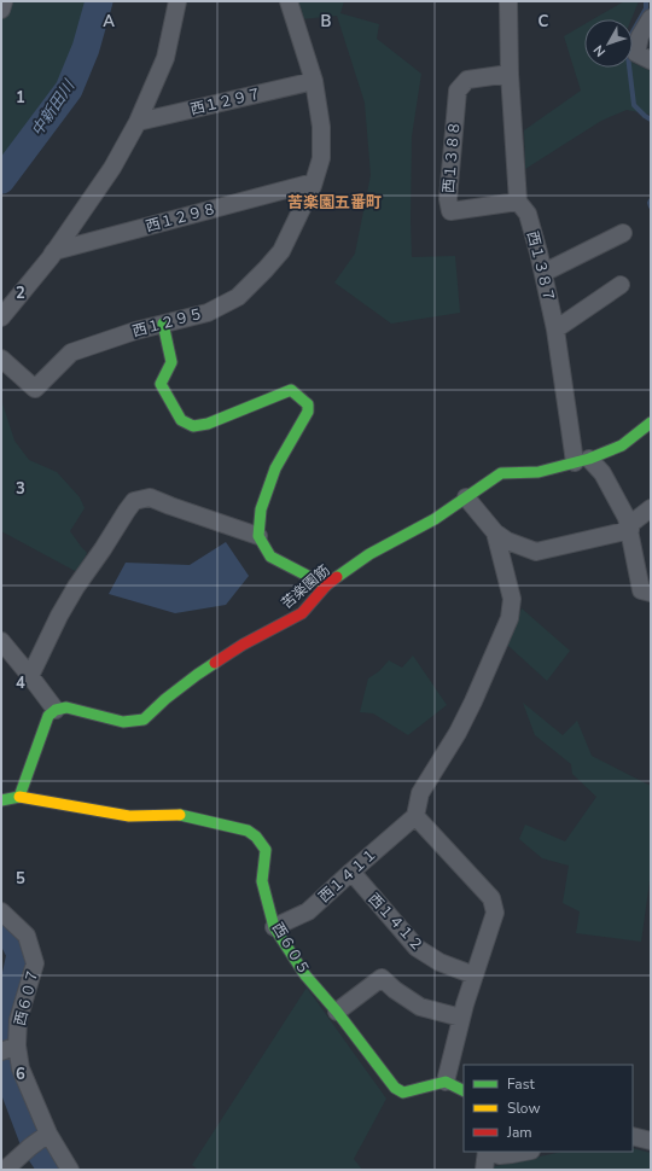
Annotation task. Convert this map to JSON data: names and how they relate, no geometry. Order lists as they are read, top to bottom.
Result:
{
  "streets": {
    "street": [
      "西１２９７",
      "西１３８８",
      "西１２９８",
      "西１３８７",
      "西１２９５",
      "苦楽園筋",
      "西１４１１",
      "西１４１２",
      "西６０５",
      "西６０７"
    ]
  },
  "crossings": [
    ["西１２９７", "西１２９５"],
    ["西１３８８", "西１３８７"],
    ["西１２９８", "西１２９５"],
    ["西１３８７", "苦楽園筋"],
    ["西１４１１", "西１４１２"],
    ["西１４１１", "西６０５"]
  ],
  "districts": ["苦楽園五番町"],
  "water": ["中新田川"],
  "legend": ["Fast", "Slow", "Jam"],
  "north": "bottom left",
  "grid": {
    "columns": ["A", "B", "C"],
    "rows": [
      "1",
      "2",
      "3",
      "4",
      "5",
      "6"
    ]
  }
}
